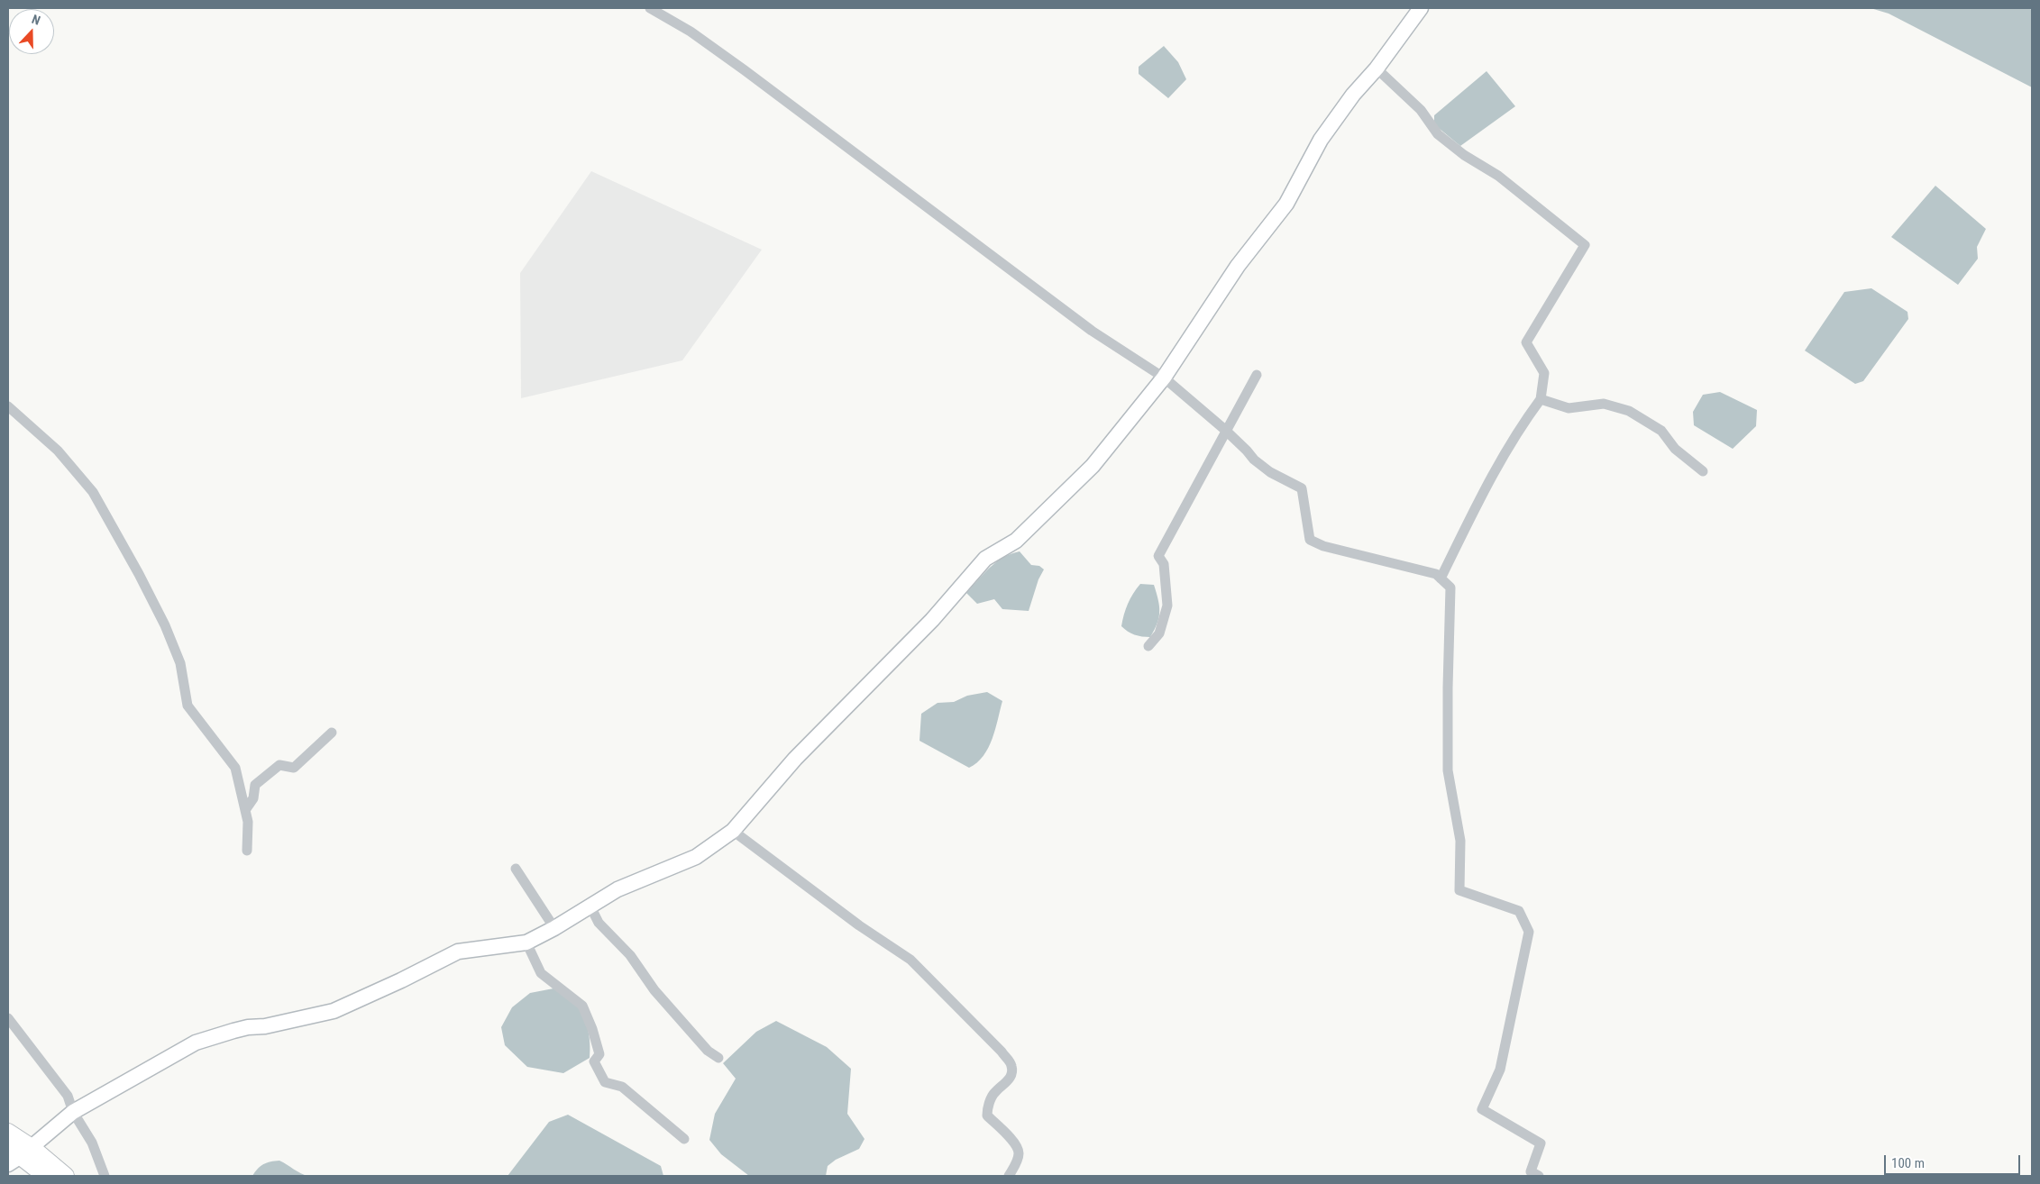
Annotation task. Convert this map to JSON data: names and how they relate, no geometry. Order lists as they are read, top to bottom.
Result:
{
  "scale_bar": "100 m",
  "north": "top"
}
